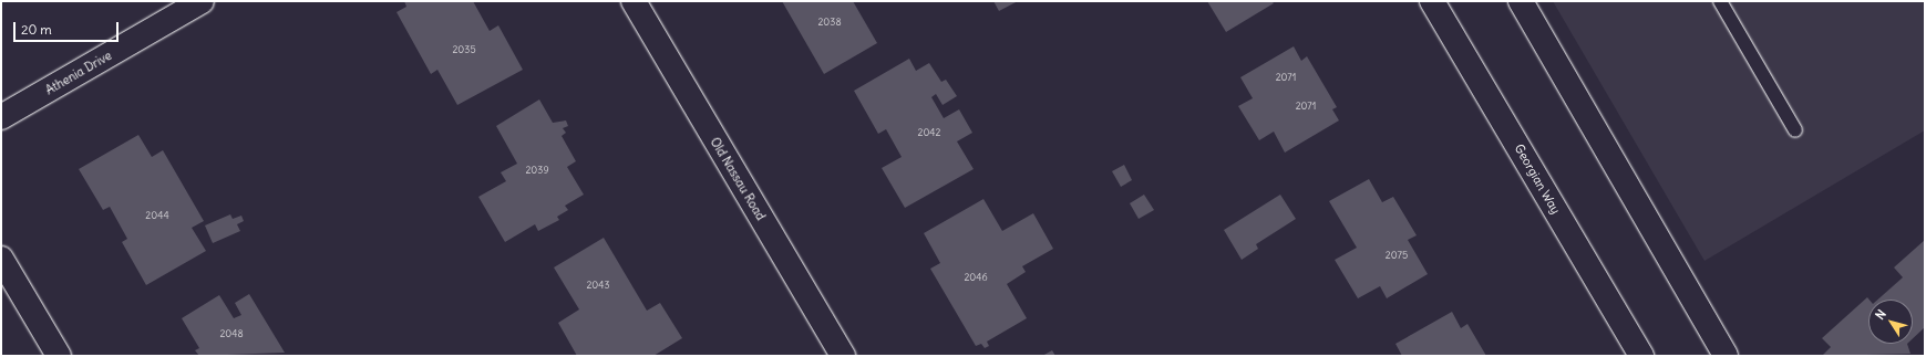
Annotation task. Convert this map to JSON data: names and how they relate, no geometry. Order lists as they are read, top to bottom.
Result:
{
  "streets": {
    "street": ["Athenia Drive", "Old Nassau Road", "Georgian Way"]
  },
  "house_numbers": [
    "2038",
    "2035",
    "2071",
    "2071",
    "2042",
    "2039",
    "2044",
    "2075",
    "2046",
    "2043",
    "2048"
  ],
  "scale_bar": "20 m",
  "north": "top left"
}
